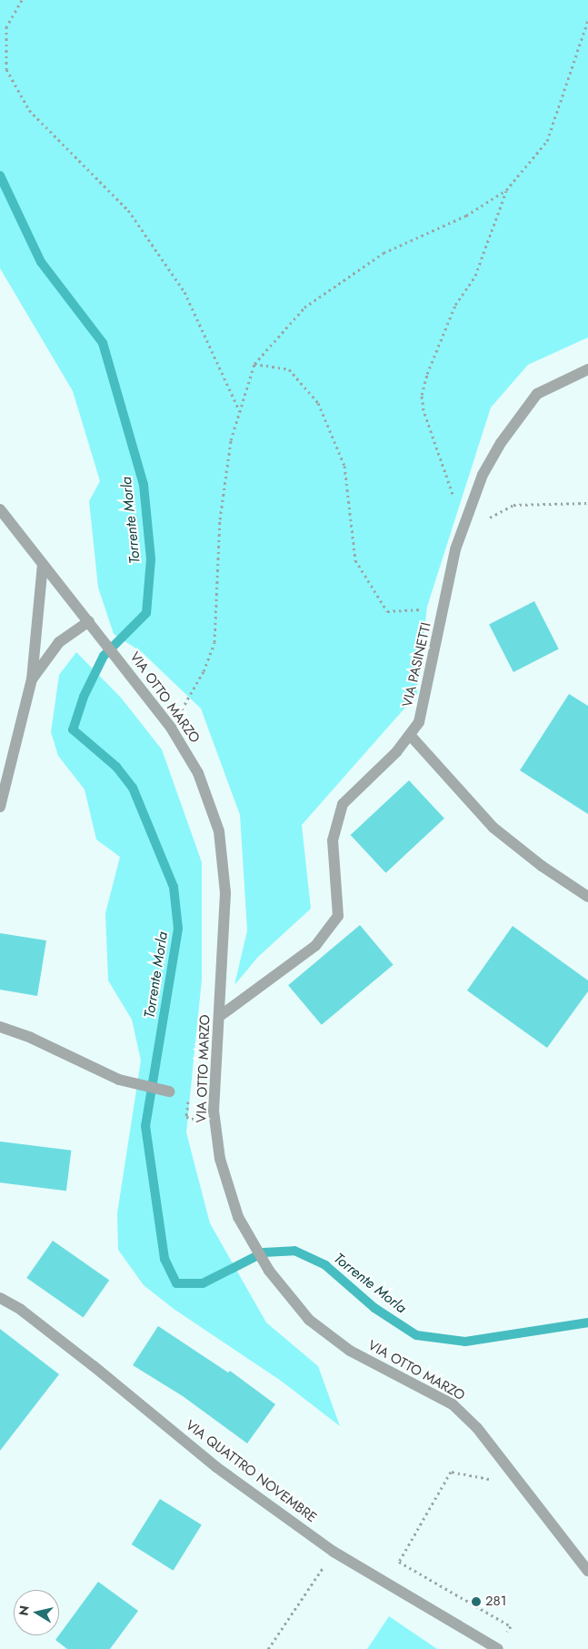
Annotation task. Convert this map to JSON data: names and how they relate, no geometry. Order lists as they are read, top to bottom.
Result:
{
  "streets": {
    "street": ["VIA PASINETTI", "VIA OTTO MARZO", "VIA QUATTRO NOVEMBRE"]
  },
  "crossings": [
    ["VIA PASINETTI", "VIA OTTO MARZO"]
  ],
  "water": ["Torrente Morla"],
  "places": ["281"],
  "north": "left"
}
